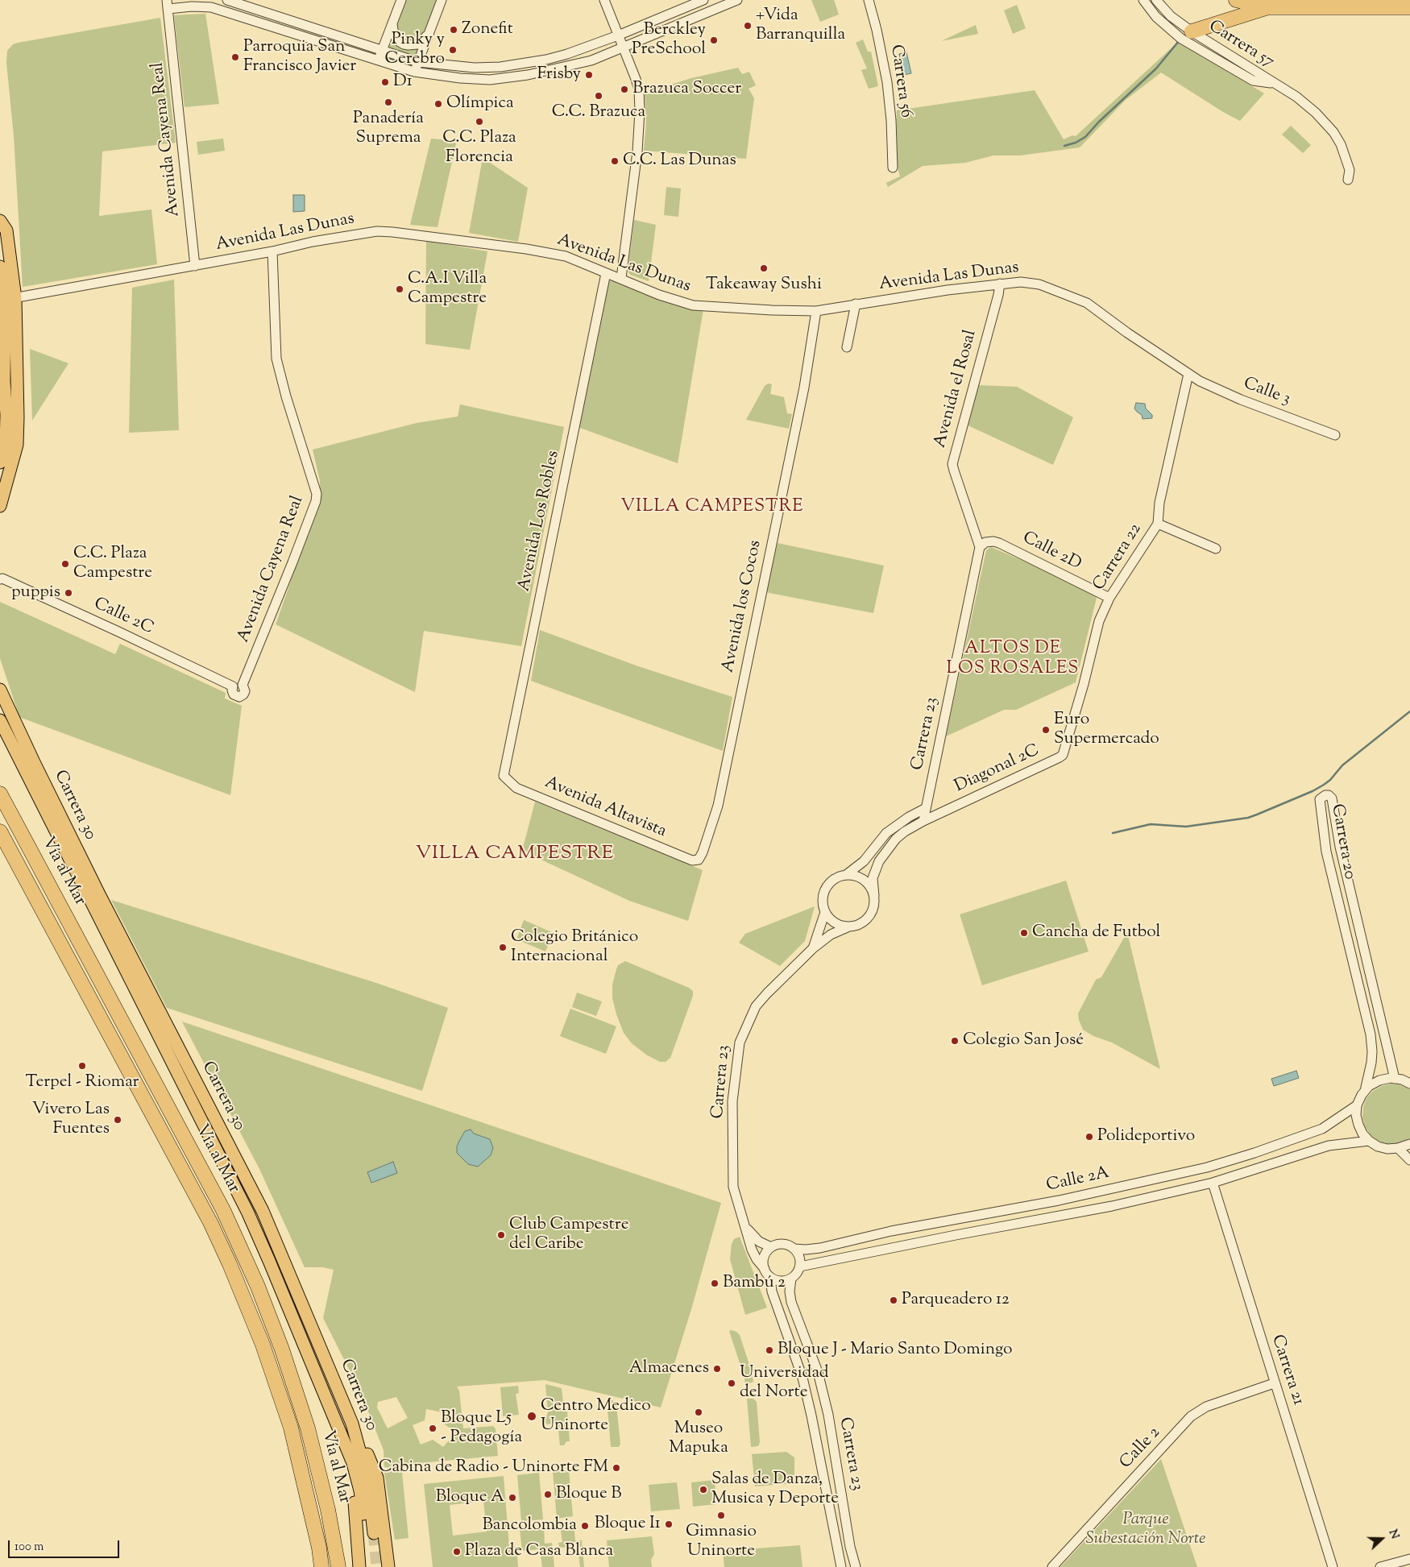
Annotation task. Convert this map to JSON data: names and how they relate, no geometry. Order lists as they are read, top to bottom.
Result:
{
  "streets": {
    "highway": ["Vía al Mar"],
    "main road": ["Carrera 30"],
    "street": [
      "Carrera 57",
      "Carrera 56",
      "Avenida Cayena Real",
      "Avenida Las Dunas",
      "Avenida el Rosal",
      "Calle 3",
      "Avenida Los Robles",
      "Calle 2D",
      "Carrera 22",
      "Avenida los Cocos",
      "Calle 2C",
      "Carrera 23",
      "Diagonal 2C",
      "Avenida Altavista",
      "Carrera 20",
      "Calle 2A",
      "Carrera 21",
      "Calle 2"
    ]
  },
  "crossings": [
    ["Avenida Cayena Real", "Avenida Las Dunas"],
    ["Avenida Cayena Real", "Calle 2C"],
    ["Avenida Las Dunas", "Avenida el Rosal"],
    ["Avenida Las Dunas", "Calle 3"],
    ["Avenida Las Dunas", "Avenida Los Robles"],
    ["Avenida Las Dunas", "Carrera 22"],
    ["Avenida Las Dunas", "Avenida los Cocos"],
    ["Avenida el Rosal", "Calle 2D"],
    ["Avenida el Rosal", "Carrera 23"],
    ["Calle 3", "Carrera 22"],
    ["Avenida Los Robles", "Avenida Altavista"],
    ["Calle 2D", "Carrera 22"],
    ["Calle 2D", "Carrera 23"],
    ["Carrera 22", "Diagonal 2C"],
    ["Avenida los Cocos", "Avenida Altavista"],
    ["Carrera 23", "Diagonal 2C"],
    ["Carrera 23", "Calle 2A"],
    ["Calle 2A", "Carrera 21"],
    ["Carrera 21", "Calle 2"]
  ],
  "districts": ["VILLA CAMPESTRE", "ALTOS DE LOS ROSALES", "VILLA CAMPESTRE"],
  "parks": ["Parque Subestación Norte"],
  "places": [
    "+Vida Barranquilla",
    "Zonefit",
    "Berckley PreSchool",
    "Pinky y Cerebro",
    "Parroquia San Francisco Javier",
    "Frisby",
    "D1",
    "Brazuca Soccer",
    "C.C. Brazuca",
    "Panadería Suprema",
    "Olímpica",
    "C.C. Plaza Florencia",
    "C.C. Las Dunas",
    "Takeaway Sushi",
    "C.A.I Villa Campestre",
    "C.C. Plaza Campestre",
    "puppis",
    "Euro Supermercado",
    "Cancha de Futbol",
    "Colegio Británico Internacional",
    "Colegio San José",
    "Terpel - Riomar",
    "Vivero Las Fuentes",
    "Polideportivo",
    "Club Campestre del Caribe",
    "Bambú 2",
    "Parqueadero 12",
    "Bloque J - Mario Santo Domingo",
    "Almacenes",
    "Universidad del Norte",
    "Museo Mapuka",
    "Centro Medico Uninorte",
    "Bloque L5 - Pedagogía",
    "Cabina de Radio - Uninorte FM",
    "Salas de Danza, Musica y Deporte",
    "Bloque B",
    "Bloque A",
    "Gimnasio Uninorte",
    "Bloque I1",
    "Bancolombia",
    "Plaza de Casa Blanca"
  ],
  "scale_bar": "100 m",
  "north": "right"
}
